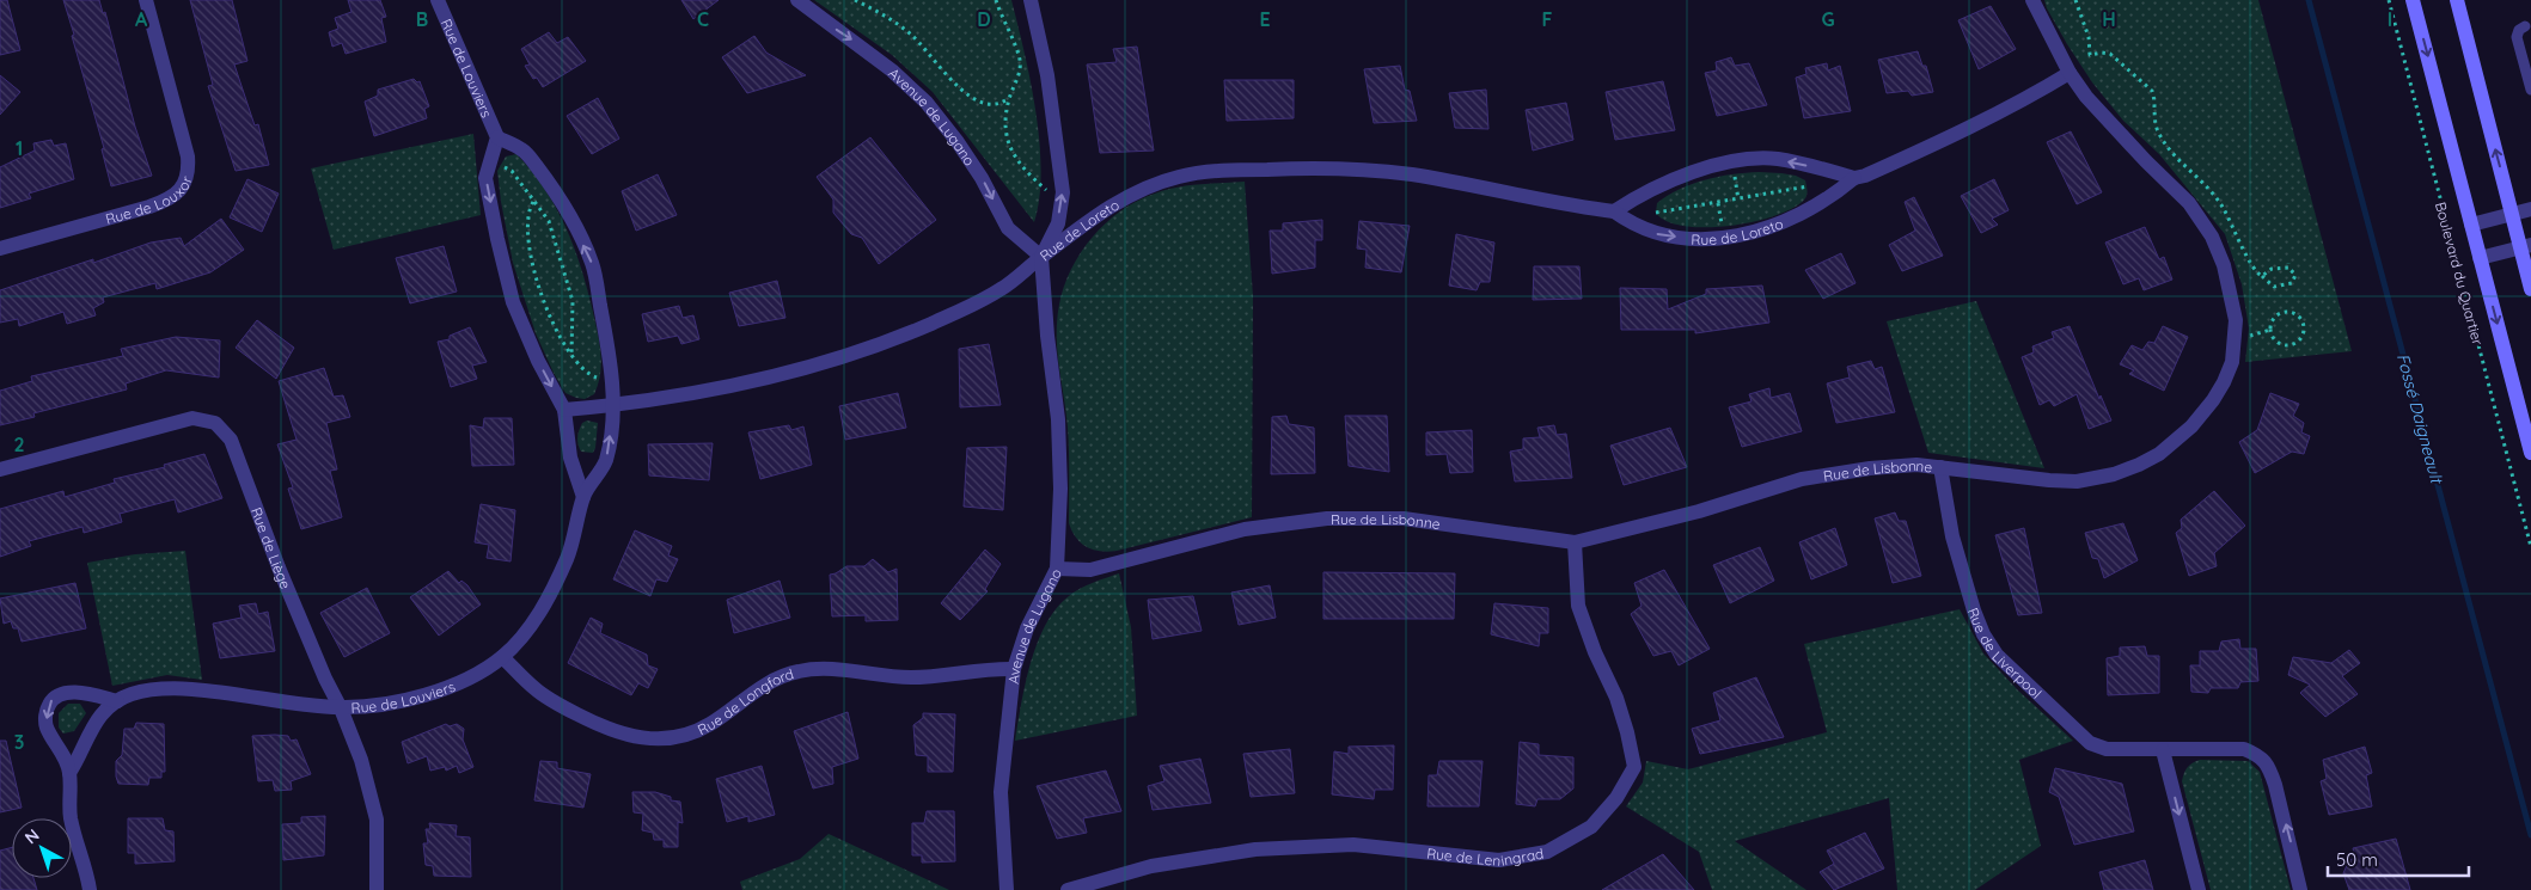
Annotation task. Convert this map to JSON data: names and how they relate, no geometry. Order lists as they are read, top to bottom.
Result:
{
  "streets": {
    "main road": ["Boulevard du Quartier"],
    "street": [
      "Rue de Louviers",
      "Avenue de Lugano",
      "Rue de Louxor",
      "Rue de Loreto",
      "Rue de Lisbonne",
      "Rue de Liège",
      "Rue de Liverpool",
      "Rue de Longford",
      "Rue de Leningrad"
    ]
  },
  "crossings": [
    ["Rue de Louviers", "Rue de Loreto"],
    ["Rue de Louviers", "Rue de Liège"],
    ["Rue de Louviers", "Rue de Longford"],
    ["Avenue de Lugano", "Rue de Loreto"],
    ["Avenue de Lugano", "Rue de Lisbonne"],
    ["Avenue de Lugano", "Rue de Longford"],
    ["Rue de Loreto", "Rue de Lisbonne"],
    ["Rue de Lisbonne", "Rue de Liverpool"],
    ["Rue de Lisbonne", "Rue de Leningrad"]
  ],
  "water": ["Fossé Daigneault"],
  "scale_bar": "50 m",
  "north": "top left",
  "grid": {
    "columns": [
      "A",
      "B",
      "C",
      "D",
      "E",
      "F",
      "G",
      "H",
      "I"
    ],
    "rows": ["1", "2", "3"]
  }
}
